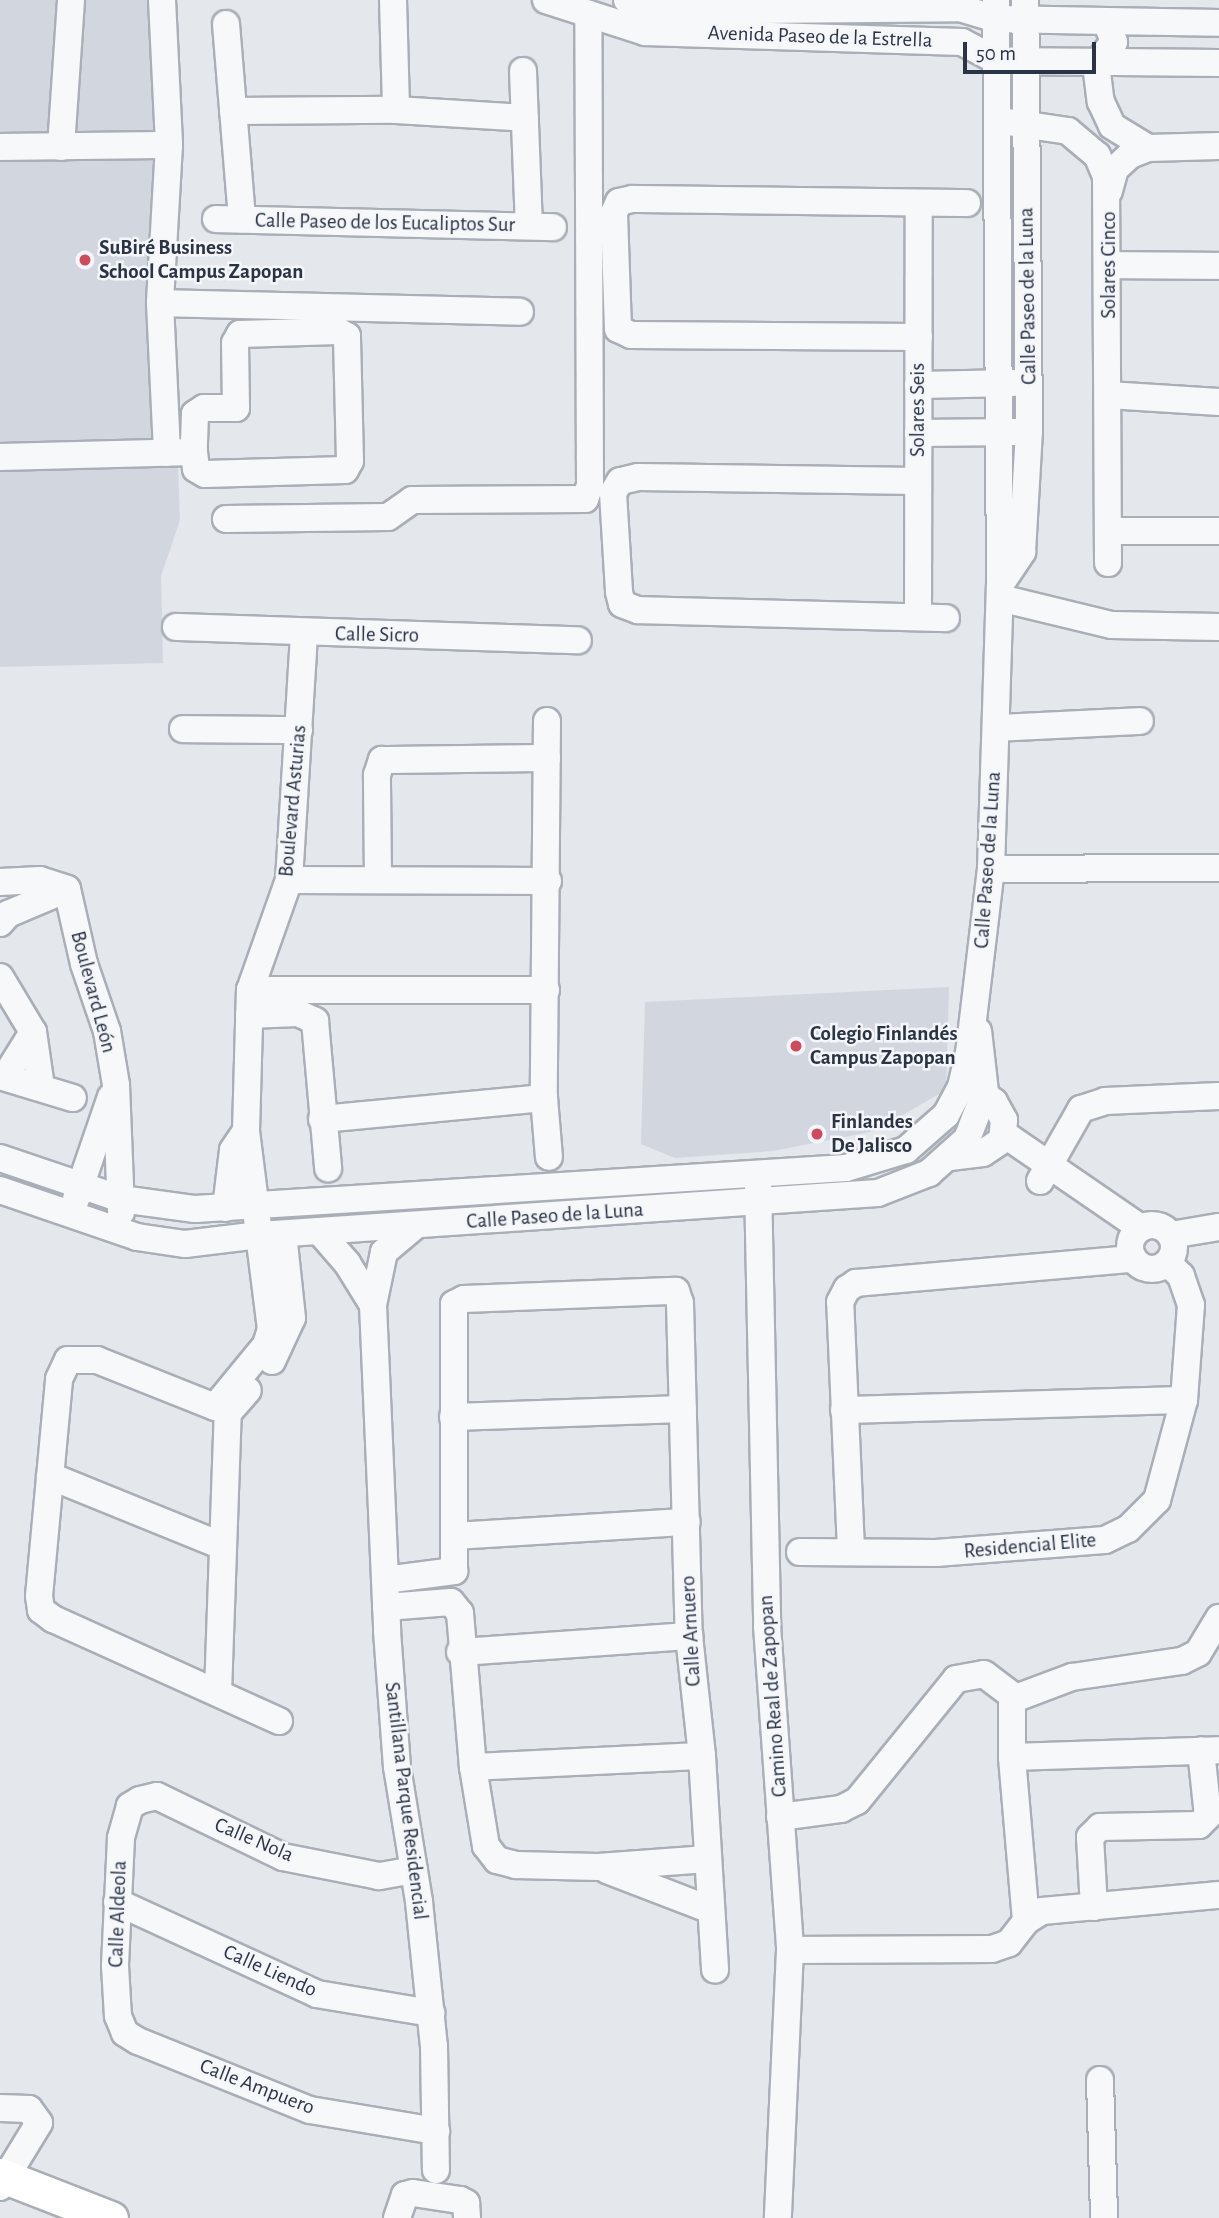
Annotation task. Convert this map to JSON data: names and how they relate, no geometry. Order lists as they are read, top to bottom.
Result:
{
  "streets": {
    "street": [
      "Avenida Paseo de la Estrella",
      "Calle Paseo de los Eucaliptos Sur",
      "Solares Cinco",
      "Calle Paseo de la Luna",
      "Solares Seis",
      "Calle Sicro",
      "Boulevard Asturias",
      "Boulevard León",
      "Residencial Elite",
      "Calle Arnuero",
      "Camino Real de Zapopan",
      "Santillana Parque Residencial",
      "Calle Nola",
      "Calle Aldeola",
      "Calle Liendo",
      "Calle Ampuero"
    ]
  },
  "crossings": [
    ["Avenida Paseo de la Estrella", "Calle Paseo de la Luna"],
    ["Solares Cinco", "Calle Paseo de la Luna"],
    ["Calle Paseo de la Luna", "Boulevard Asturias"],
    ["Calle Paseo de la Luna", "Boulevard León"],
    ["Calle Paseo de la Luna", "Camino Real de Zapopan"],
    ["Calle Paseo de la Luna", "Santillana Parque Residencial"],
    ["Calle Sicro", "Boulevard Asturias"],
    ["Santillana Parque Residencial", "Calle Nola"],
    ["Santillana Parque Residencial", "Calle Liendo"],
    ["Santillana Parque Residencial", "Calle Ampuero"],
    ["Calle Nola", "Calle Aldeola"],
    ["Calle Aldeola", "Calle Liendo"],
    ["Calle Aldeola", "Calle Ampuero"]
  ],
  "places": ["SuBiré Business School Campus Zapopan", "Colegio Finlandés Campus Zapopan", "Finlandes De Jalisco"],
  "scale_bar": "50 m"
}
